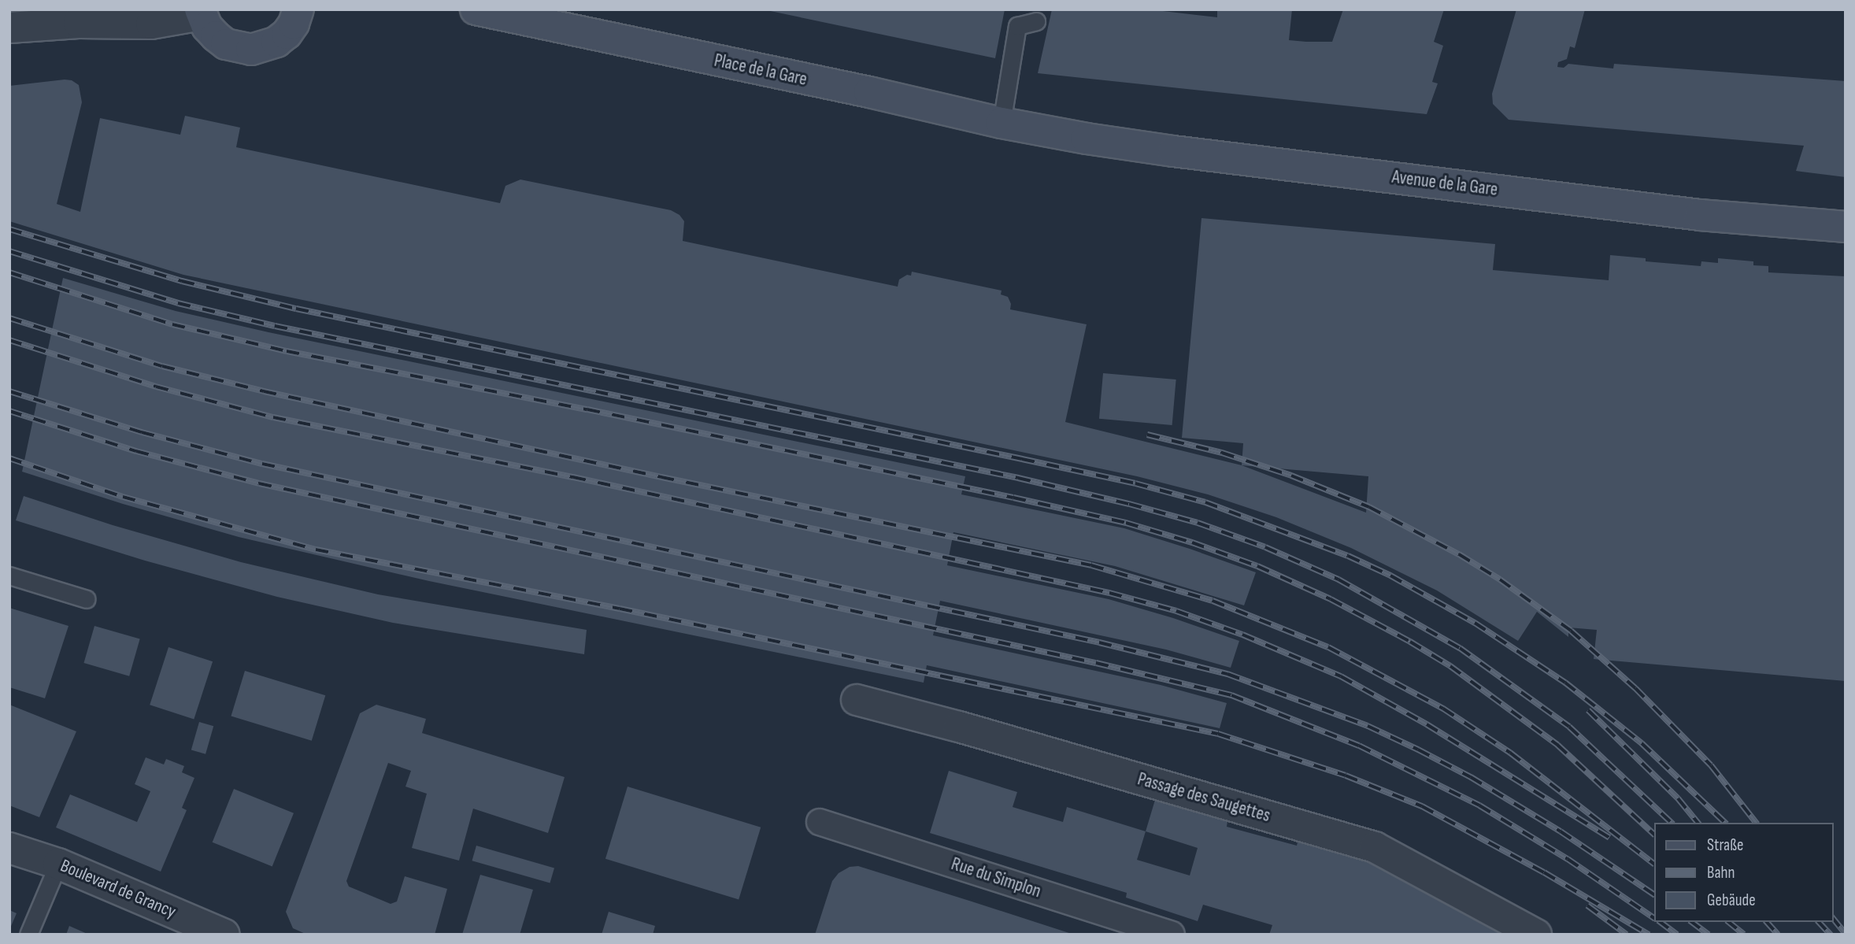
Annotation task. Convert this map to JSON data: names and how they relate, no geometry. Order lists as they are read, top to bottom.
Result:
{
  "streets": {
    "main road": ["Place de la Gare", "Avenue de la Gare"],
    "street": ["Passage des Saugettes", "Rue du Simplon", "Boulevard de Grancy"]
  },
  "crossings": [
    ["Place de la Gare", "Avenue de la Gare"]
  ],
  "legend": ["Straße", "Bahn", "Gebäude"]
}
